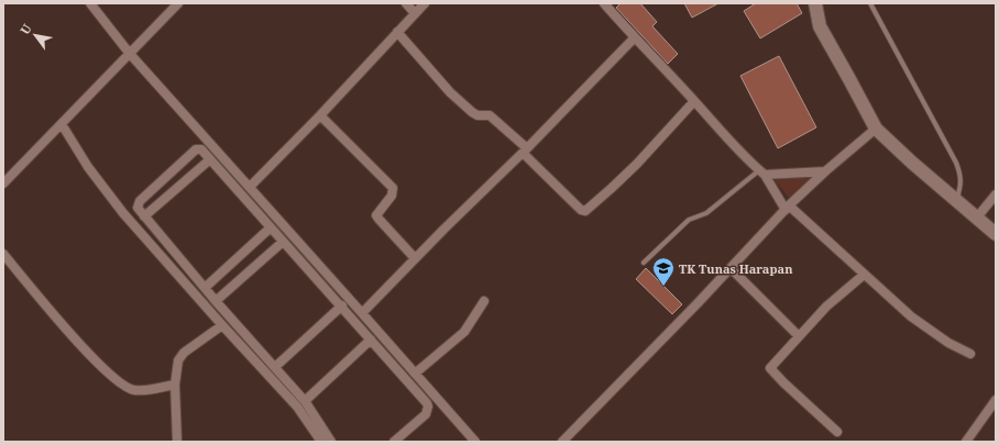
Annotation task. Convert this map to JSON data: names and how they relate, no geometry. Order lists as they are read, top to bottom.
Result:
{
  "places": {
    "school or university": ["TK Tunas Harapan"]
  },
  "north": "top left"
}
